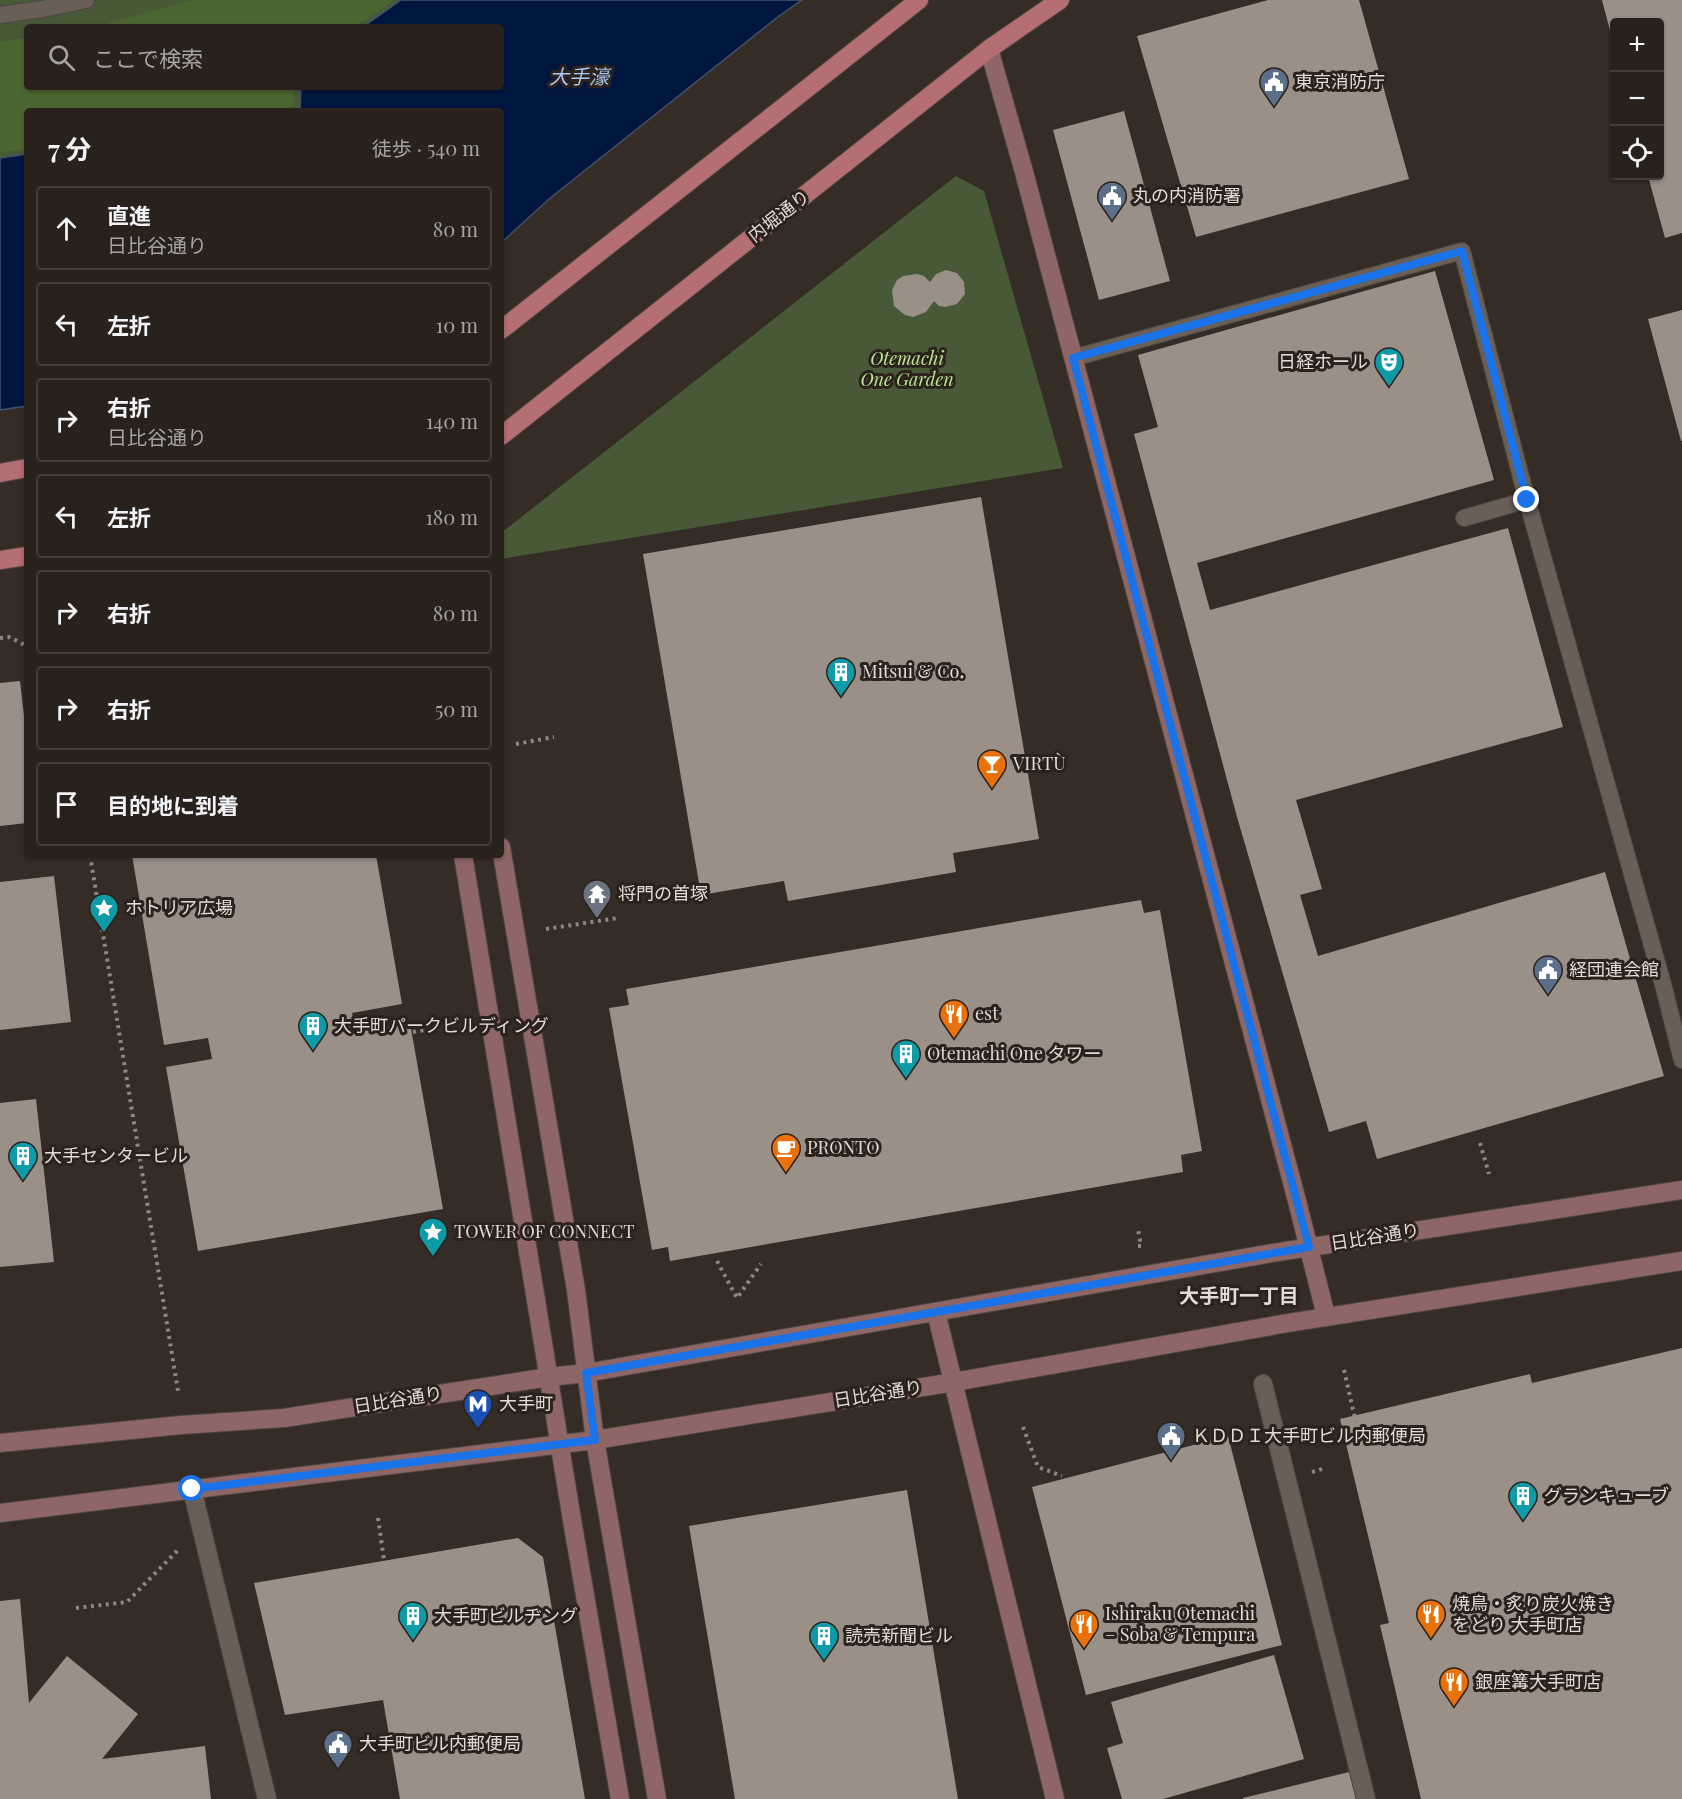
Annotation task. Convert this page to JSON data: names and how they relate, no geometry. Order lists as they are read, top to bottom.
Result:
{
  "streets": {
    "main road": ["内堀通り"],
    "street": ["日比谷通り"]
  },
  "districts": ["大手町一丁目"],
  "water": ["大手濠"],
  "parks": ["Otemachi One Garden"],
  "places": {
    "public building": [
      "東京消防庁",
      "丸の内消防署",
      "経団連会館",
      "ＫＤＤＩ大手町ビル内郵便局",
      "大手町ビル内郵便局"
    ],
    "theatre": ["日経ホール"],
    "building": [
      "Mitsui & Co.",
      "大手町パークビルディング",
      "Otemachi One タワー",
      "大手センタービル",
      "グランキューブ",
      "大手町ビルヂング",
      "読売新聞ビル"
    ],
    "bar": ["VIRTÙ"],
    "temple": ["将門の首塚"],
    "place": ["ホトリア広場", "TOWER OF CONNECT"],
    "restaurant": [
      "est",
      "焼鳥・炙り炭火焼き をどり 大手町店",
      "Ishiraku Otemachi – Soba & Tempura",
      "銀座篝大手町店"
    ],
    "cafe": ["PRONTO"],
    "metro station": ["大手町"]
  },
  "page": {
    "map_buttons": ["+", "−"],
    "search": "ここで検索",
    "heading": ["7 分", "徒歩 · 540 m"],
    "list": [
      ["直進", "日比谷通り", "80 m"],
      ["左折", "10 m"],
      ["右折", "日比谷通り", "140 m"],
      ["左折", "180 m"],
      ["右折", "80 m"],
      ["右折", "50 m"],
      "目的地に到着"
    ]
  }
}
